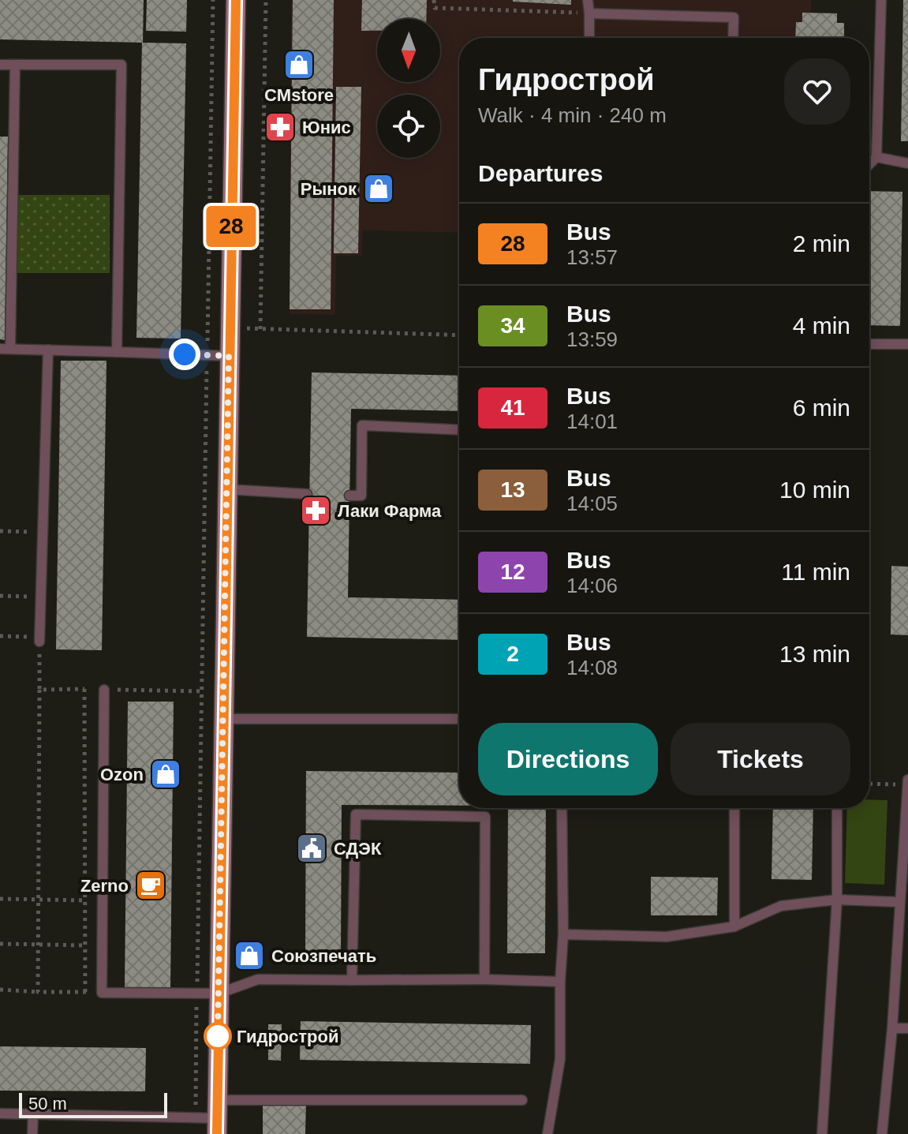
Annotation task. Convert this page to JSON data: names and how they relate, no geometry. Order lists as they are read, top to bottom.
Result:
{
  "places": {
    "shop": [
      "CMstore",
      "Рынок",
      "Ozon",
      "Союзпечать"
    ],
    "pharmacy": ["Юнис", "Лаки Фарма"],
    "public building": ["СДЭК"],
    "cafe": ["Zerno"],
    "other": ["Гидрострой"]
  },
  "lines": ["bus line 28"],
  "scale_bar": "50 m",
  "north": "bottom",
  "page": {
    "on_map": "28",
    "heading": [
      ["Гидрострой", "Walk · 4 min · 240 m"],
      "Departures"
    ],
    "list": [
      {
        "mark": "28",
        "name": "Bus",
        "note": "13:57",
        "value": "2 min"
      },
      {
        "mark": "34",
        "name": "Bus",
        "note": "13:59",
        "value": "4 min"
      },
      {
        "mark": "41",
        "name": "Bus",
        "note": "14:01",
        "value": "6 min"
      },
      {
        "mark": "13",
        "name": "Bus",
        "note": "14:05",
        "value": "10 min"
      },
      {
        "mark": "12",
        "name": "Bus",
        "note": "14:06",
        "value": "11 min"
      },
      {
        "mark": "2",
        "name": "Bus",
        "note": "14:08",
        "value": "13 min"
      }
    ],
    "buttons": ["Directions", "Tickets"],
    "scale": "50 m"
  }
}
